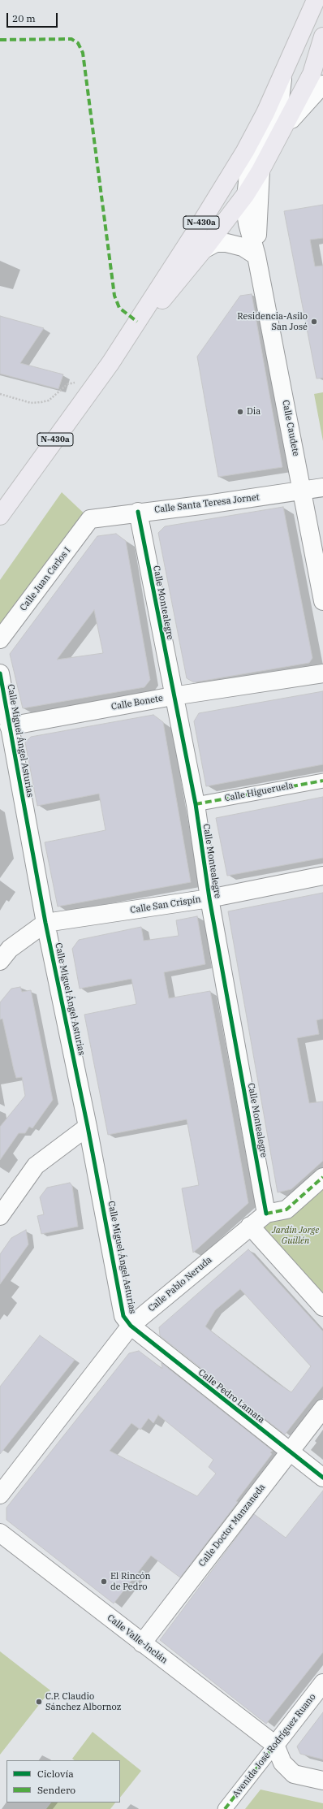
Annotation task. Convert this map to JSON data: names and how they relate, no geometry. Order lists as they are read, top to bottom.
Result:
{
  "streets": {
    "main road": ["N-430a"],
    "street": [
      "Calle Caudete",
      "Calle Santa Teresa Jornet",
      "Calle Juan Carlos I",
      "Calle Montealegre",
      "Calle Bonete",
      "Calle Miguel Ángel Asturias",
      "Calle Higueruela",
      "Calle San Crispín",
      "Calle Pablo Neruda",
      "Calle Pedro Lamata",
      "Calle Doctor Manzaneda",
      "Calle Valle-Inclán",
      "Avenida José Rodríguez Ruano"
    ]
  },
  "crossings": [
    ["N-430a", "Calle Caudete"],
    ["Calle Caudete", "Calle Santa Teresa Jornet"],
    ["Calle Santa Teresa Jornet", "Calle Juan Carlos I"],
    ["Calle Santa Teresa Jornet", "Calle Montealegre"],
    ["Calle Montealegre", "Calle Bonete"],
    ["Calle Montealegre", "Calle Higueruela"],
    ["Calle Montealegre", "Calle San Crispín"],
    ["Calle Montealegre", "Calle Pablo Neruda"],
    ["Calle Bonete", "Calle Miguel Ángel Asturias"],
    ["Calle Miguel Ángel Asturias", "Calle San Crispín"],
    ["Calle Miguel Ángel Asturias", "Calle Pablo Neruda"],
    ["Calle Miguel Ángel Asturias", "Calle Pedro Lamata"],
    ["Calle Pablo Neruda", "Calle Pedro Lamata"],
    ["Calle Pedro Lamata", "Calle Doctor Manzaneda"],
    ["Calle Doctor Manzaneda", "Calle Valle-Inclán"],
    ["Calle Valle-Inclán", "Avenida José Rodríguez Ruano"]
  ],
  "parks": ["Jardín Jorge Guillén"],
  "places": [
    "Residencia-Asilo San José",
    "Dia",
    "El Rincón de Pedro",
    "C.P. Claudio Sánchez Albornoz"
  ],
  "legend": ["Ciclovía", "Sendero"],
  "scale_bar": "20 m"
}
